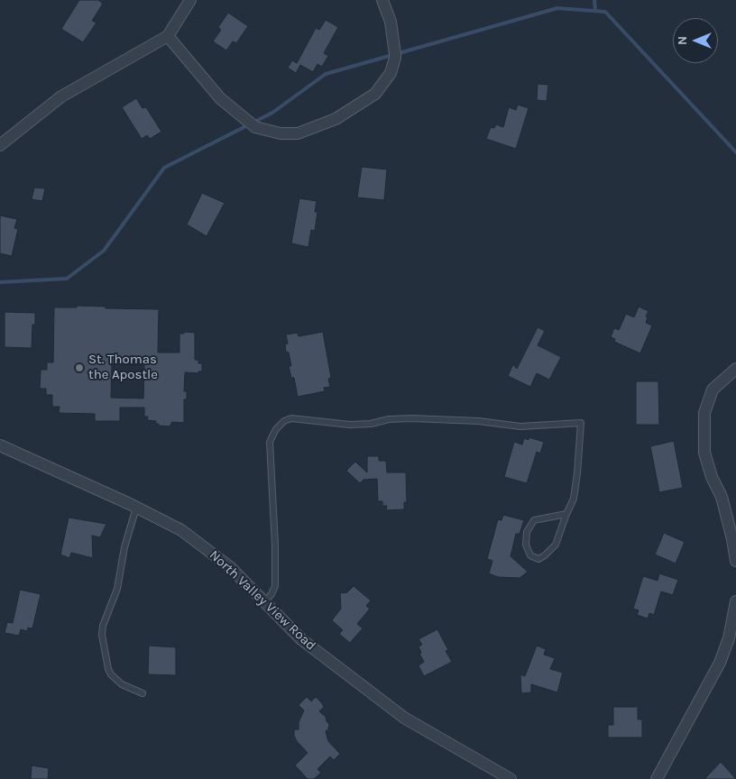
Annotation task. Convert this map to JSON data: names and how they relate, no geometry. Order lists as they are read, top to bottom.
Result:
{
  "streets": {
    "street": ["North Valley View Road"]
  },
  "places": ["St. Thomas the Apostle"],
  "north": "left"
}
